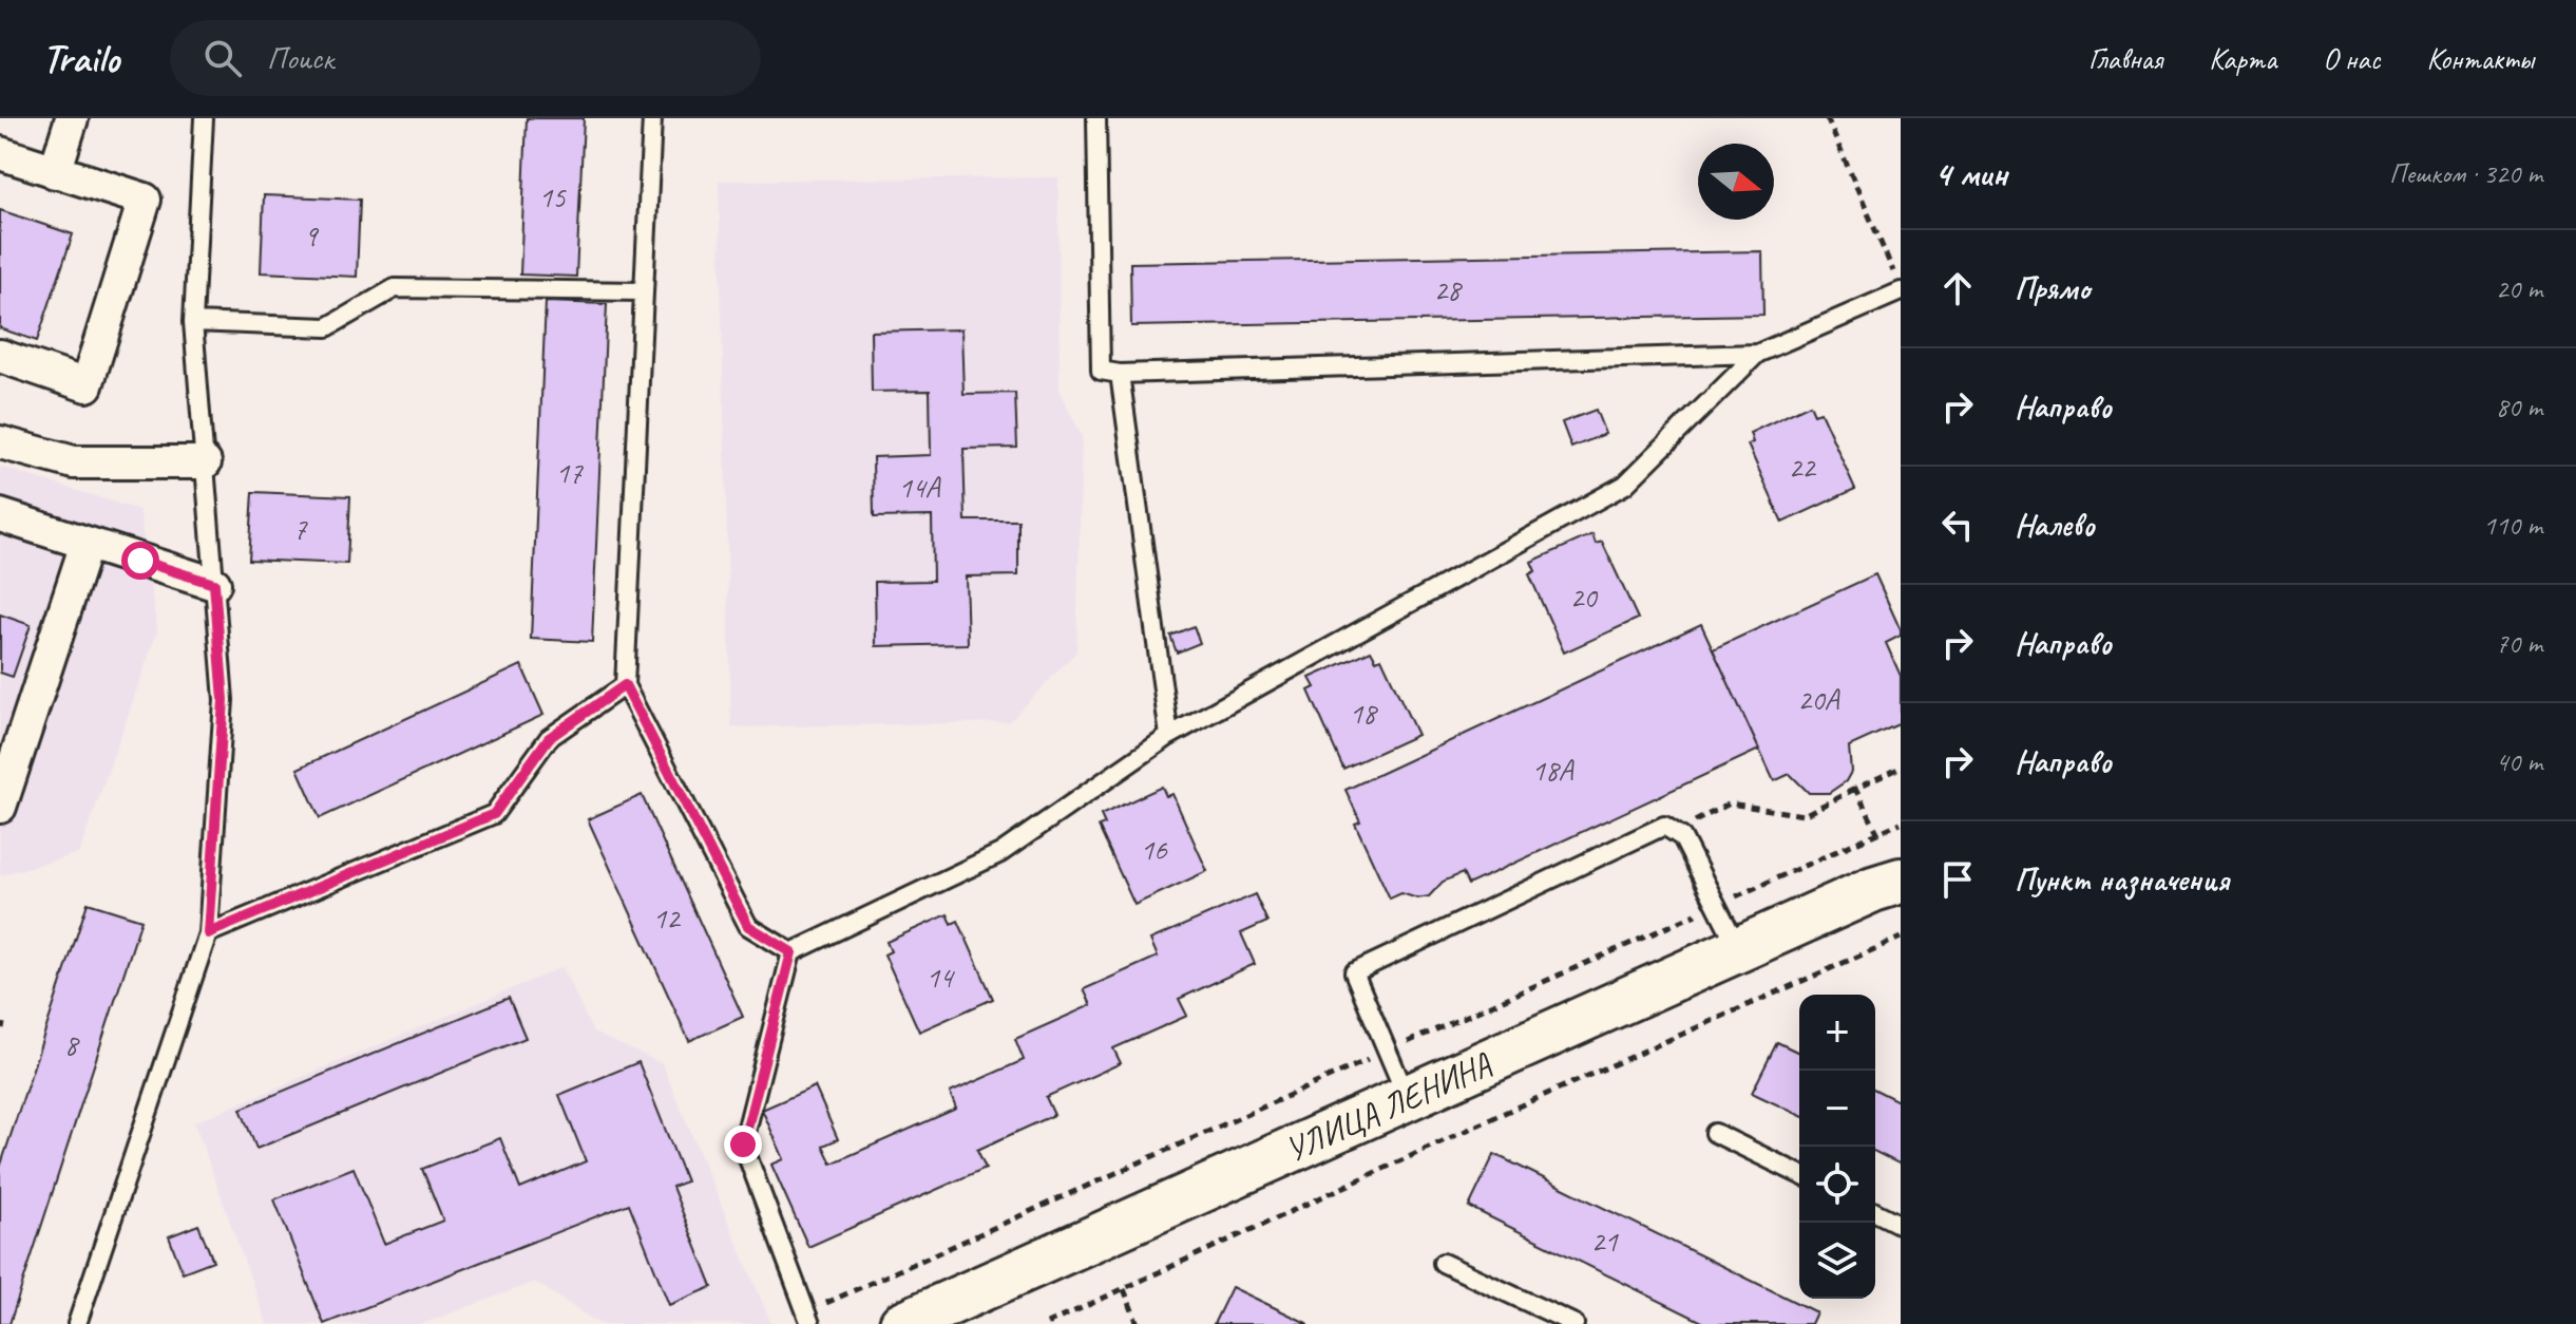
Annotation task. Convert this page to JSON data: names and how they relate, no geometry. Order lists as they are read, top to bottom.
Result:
{
  "streets": {
    "main road": ["УЛИЦА ЛЕНИНА"]
  },
  "house_numbers": [
    "15",
    "9",
    "28",
    "22",
    "17",
    "14А",
    "7",
    "20",
    "20А",
    "18",
    "18А",
    "16",
    "12",
    "14",
    "8",
    "21"
  ],
  "north": "right",
  "page": {
    "header": "Trailo",
    "search": "Поиск",
    "nav": [
      "Главная",
      "Карта",
      "О нас",
      "Контакты"
    ],
    "heading": ["4 мин", "Пешком · 320 m"],
    "list": [
      ["Прямо", "20 m"],
      ["Направо", "80 m"],
      ["Налево", "110 m"],
      ["Направо", "70 m"],
      ["Направо", "40 m"],
      "Пункт назначения"
    ],
    "map_buttons": ["+", "−"]
  }
}
